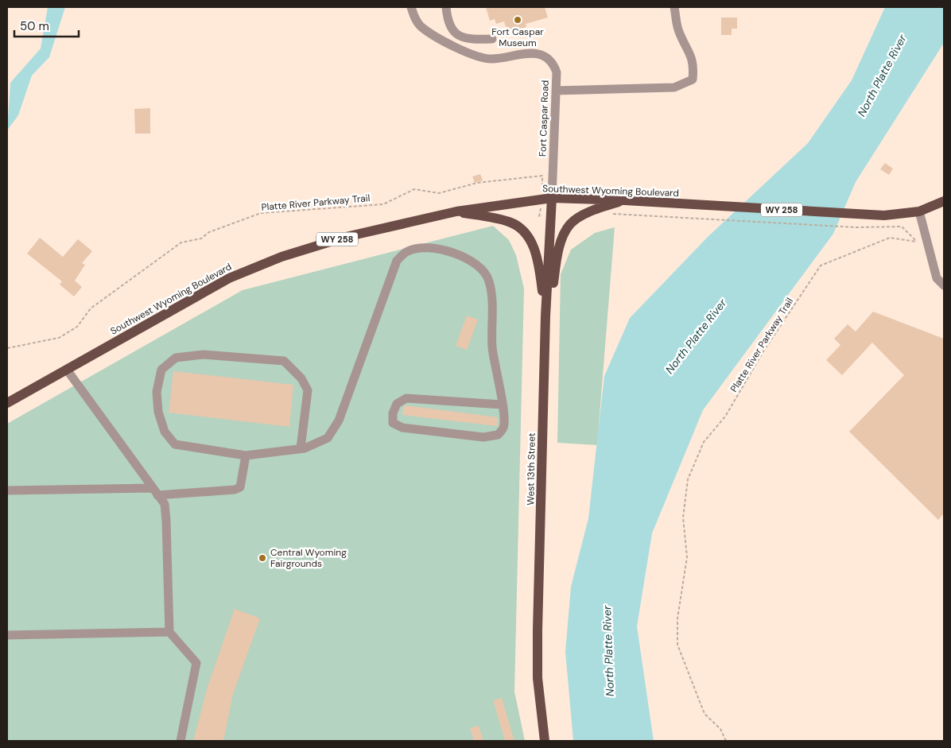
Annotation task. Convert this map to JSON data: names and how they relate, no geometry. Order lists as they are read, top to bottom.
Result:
{
  "streets": {
    "main road": ["Southwest Wyoming Boulevard", "WY 258", "West 13th Street"],
    "street": ["Fort Caspar Road"],
    "path": ["Platte River Parkway Trail"]
  },
  "crossings": [
    ["Fort Caspar Road", "Southwest Wyoming Boulevard"],
    ["Fort Caspar Road", "West 13th Street"],
    ["Southwest Wyoming Boulevard", "West 13th Street"]
  ],
  "water": ["North Platte River"],
  "places": ["Fort Caspar Museum", "Central Wyoming Fairgrounds"],
  "scale_bar": "50 m"
}
